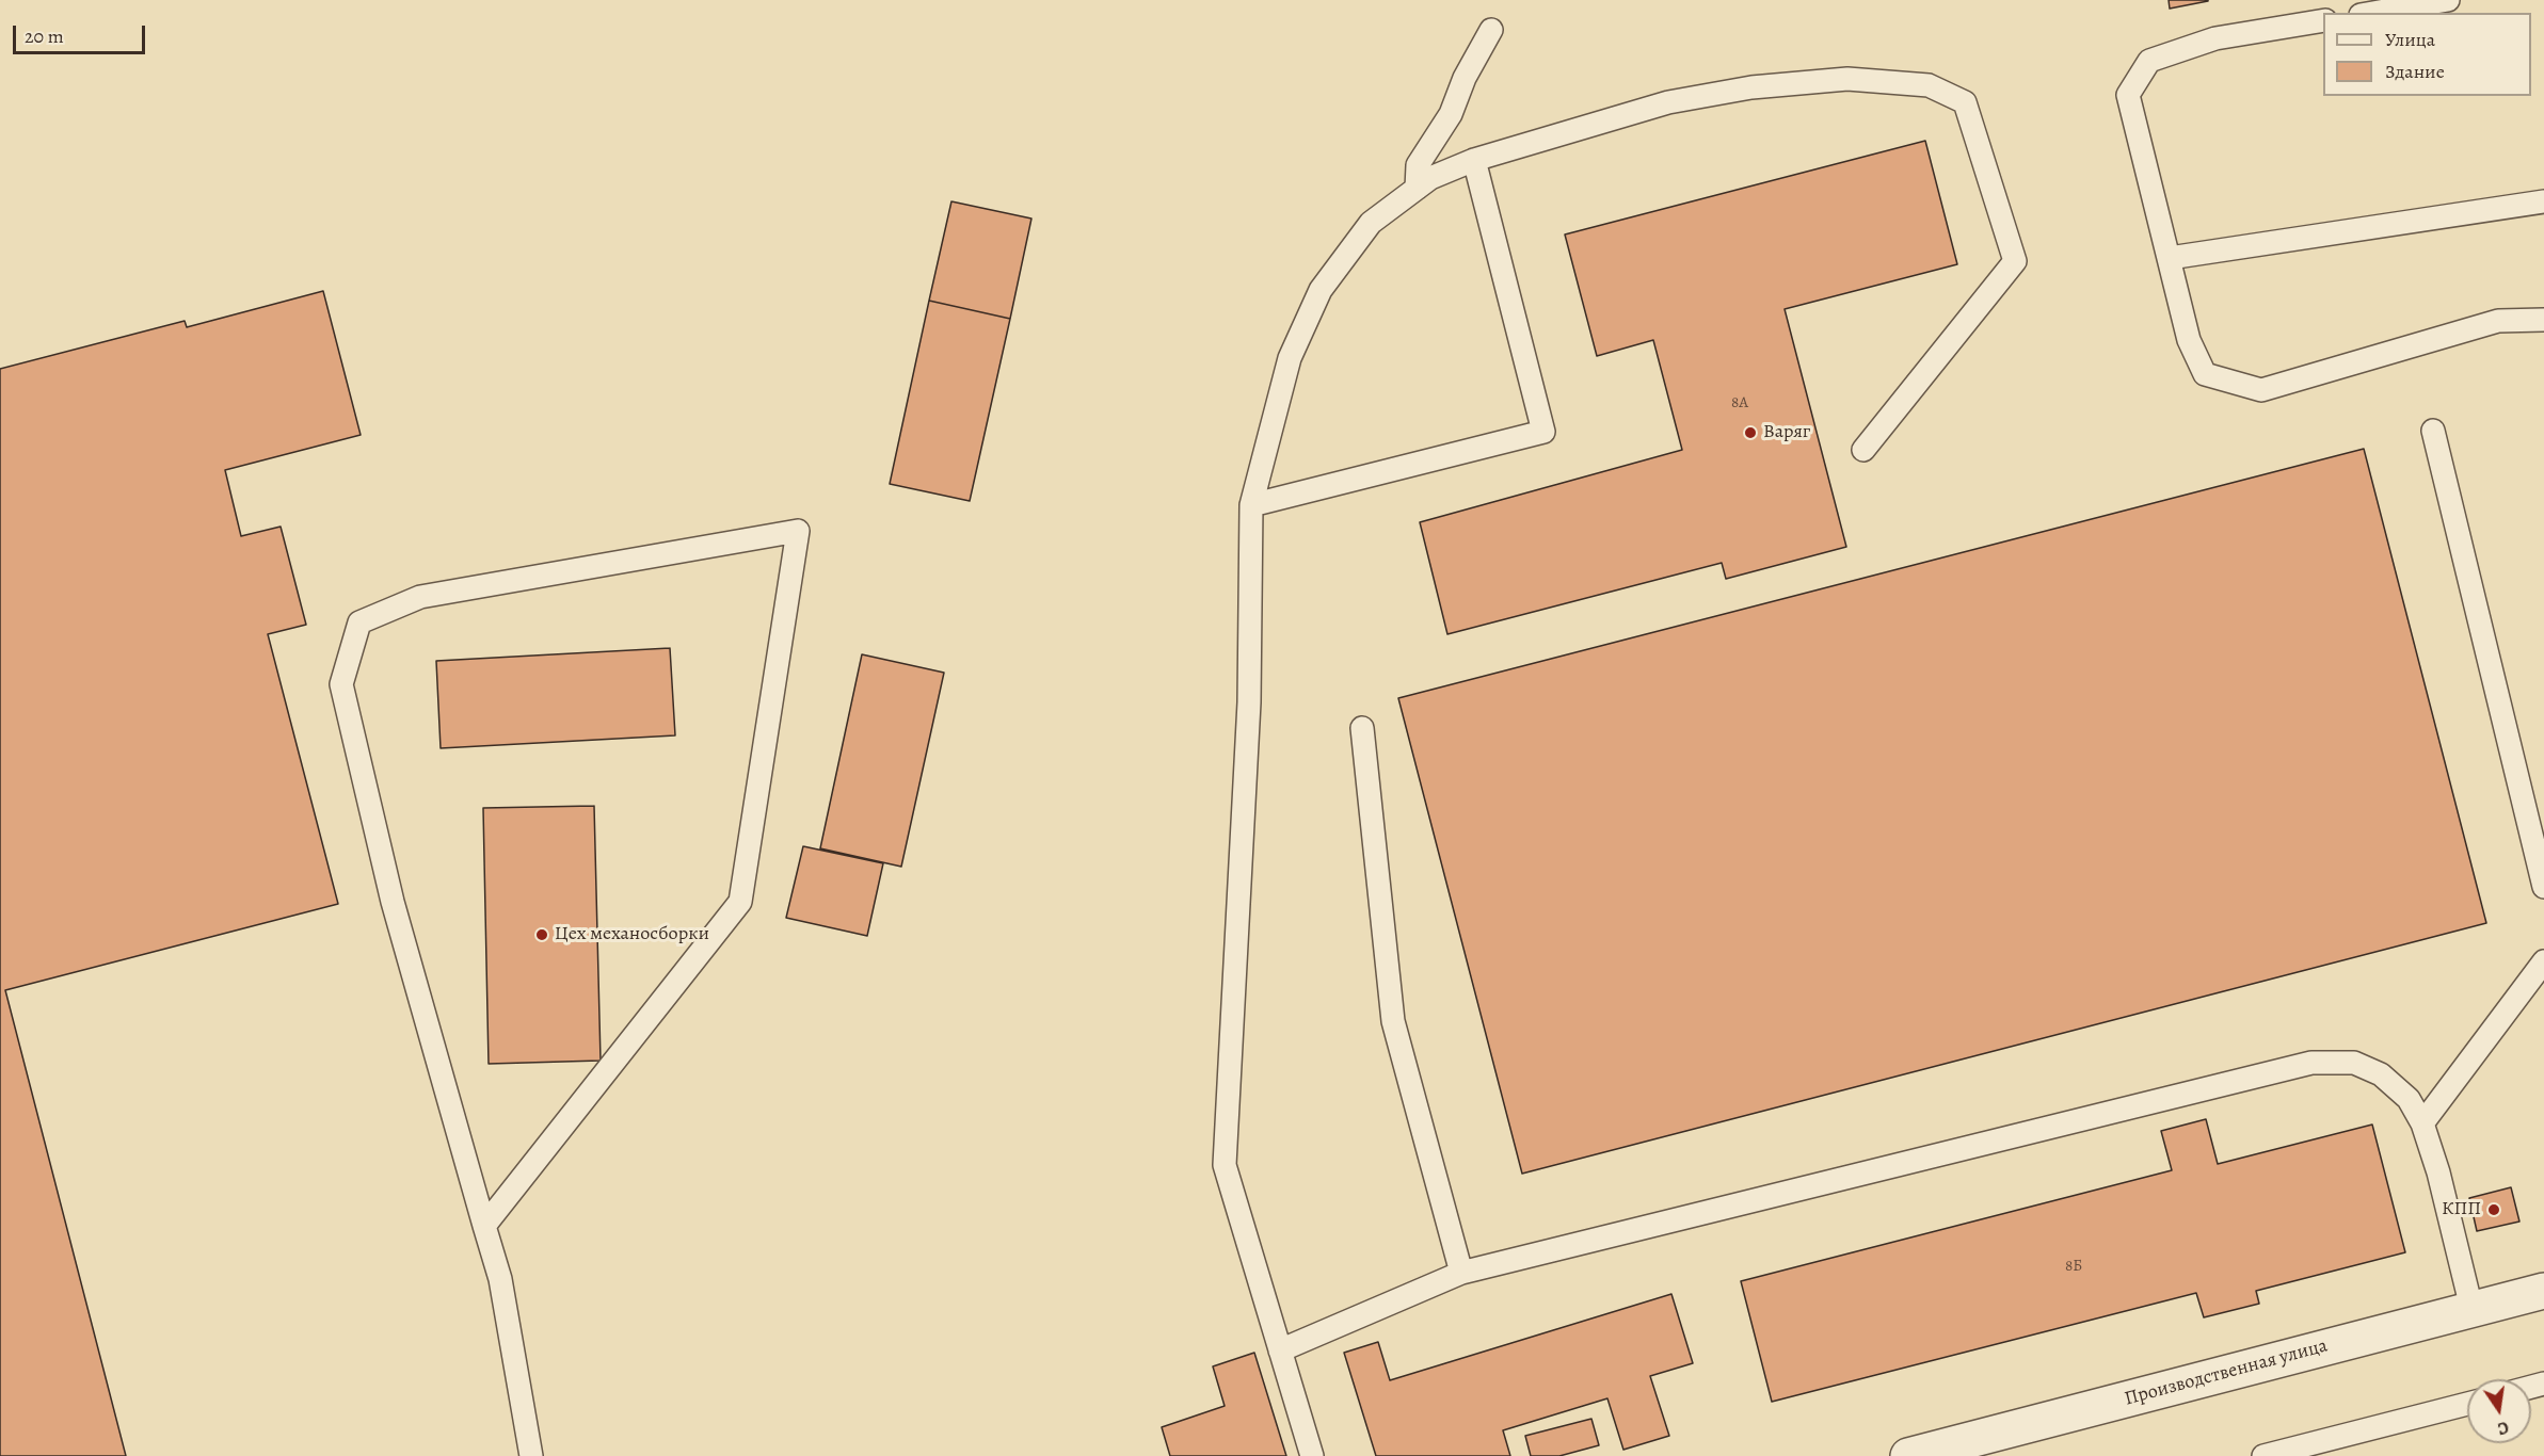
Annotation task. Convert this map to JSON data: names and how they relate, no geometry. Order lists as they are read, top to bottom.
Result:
{
  "streets": {
    "street": ["Производственная улица"]
  },
  "places": ["Варяг", "Цех механосборки", "КПП"],
  "house_numbers": ["8А", "8Б"],
  "legend": ["Улица", "Здание"],
  "scale_bar": "20 m",
  "north": "bottom"
}
